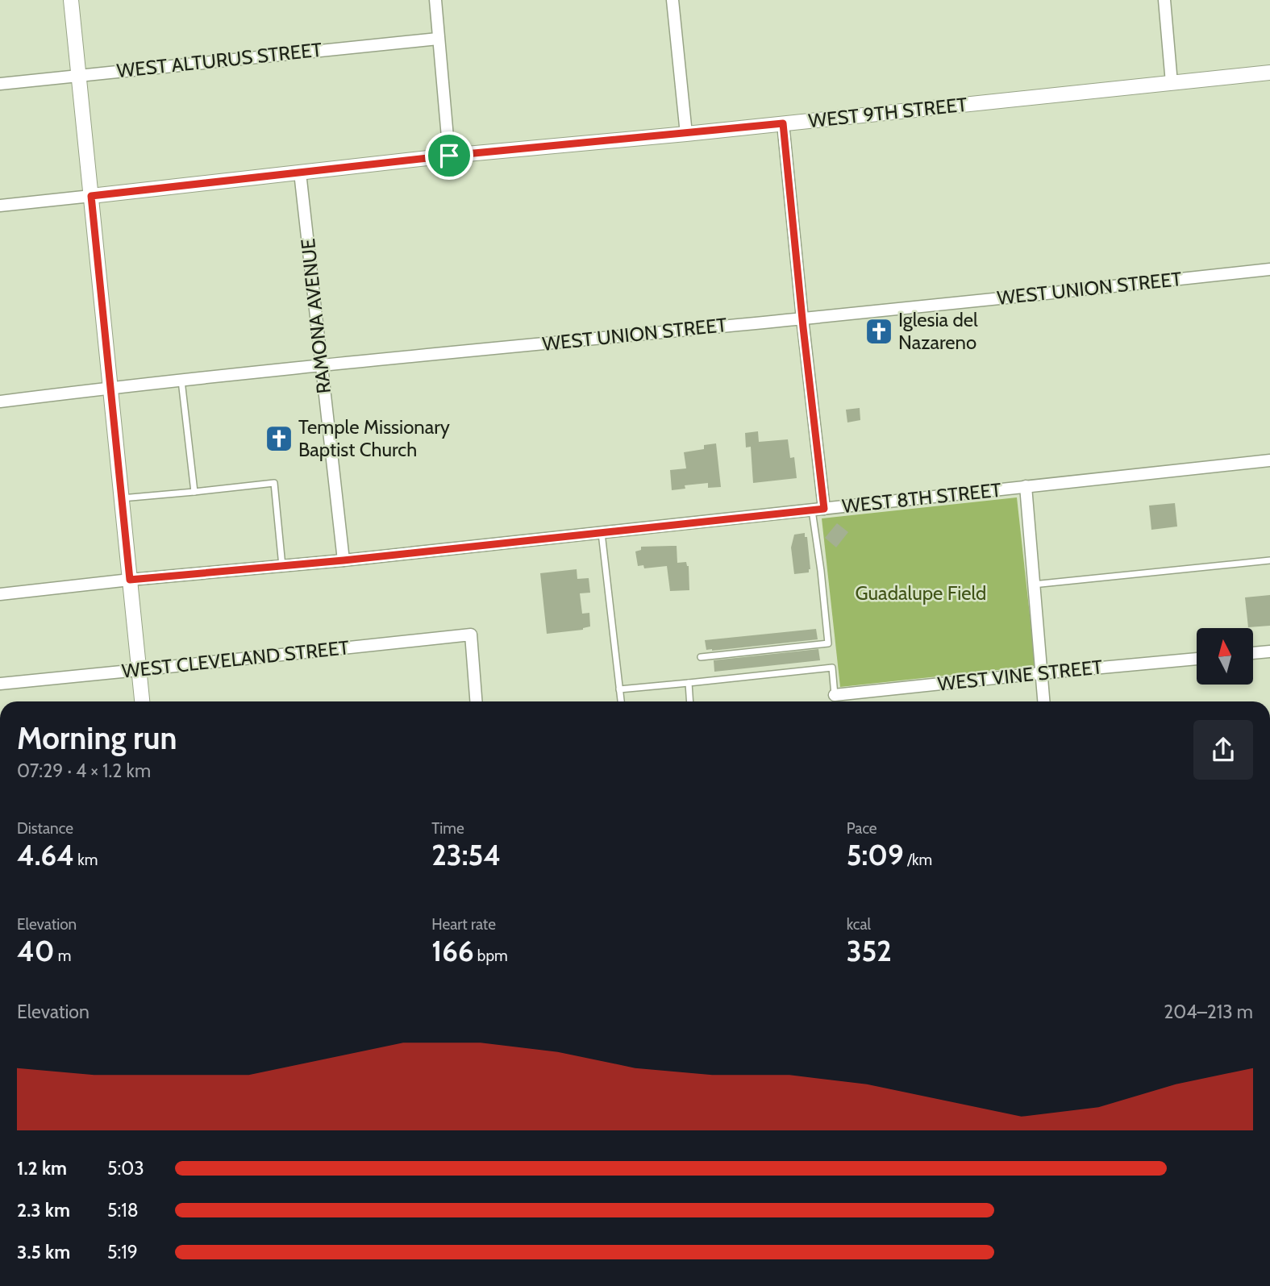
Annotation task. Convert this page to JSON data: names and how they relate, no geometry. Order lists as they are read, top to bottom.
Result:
{
  "streets": {
    "street": [
      "WEST ALTURUS STREET",
      "WEST 9TH STREET",
      "WEST UNION STREET",
      "RAMONA AVENUE",
      "WEST 8TH STREET",
      "WEST CLEVELAND STREET",
      "WEST VINE STREET"
    ]
  },
  "crossings": [
    ["WEST 9TH STREET", "RAMONA AVENUE"],
    ["WEST UNION STREET", "RAMONA AVENUE"],
    ["RAMONA AVENUE", "WEST 8TH STREET"]
  ],
  "parks": ["Guadalupe Field"],
  "places": {
    "church": ["Iglesia del Nazareno", "Temple Missionary Baptist Church"]
  },
  "north": "top",
  "page": {
    "heading": ["Morning run", "07:29 · 4 × 1.2 km"],
    "stats": [
      ["Distance", "4.64 km"],
      ["Time", "23:54"],
      ["Pace", "5:09 /km"],
      ["Elevation", "40 m"],
      ["Heart rate", "166 bpm"],
      ["kcal", "352"]
    ],
    "chart": ["Elevation", "204–213 m"],
    "list": [
      {
        "name": "1.2 km",
        "note": "5:03"
      },
      {
        "name": "2.3 km",
        "note": "5:18"
      },
      {
        "name": "3.5 km",
        "note": "5:19"
      }
    ]
  }
}
